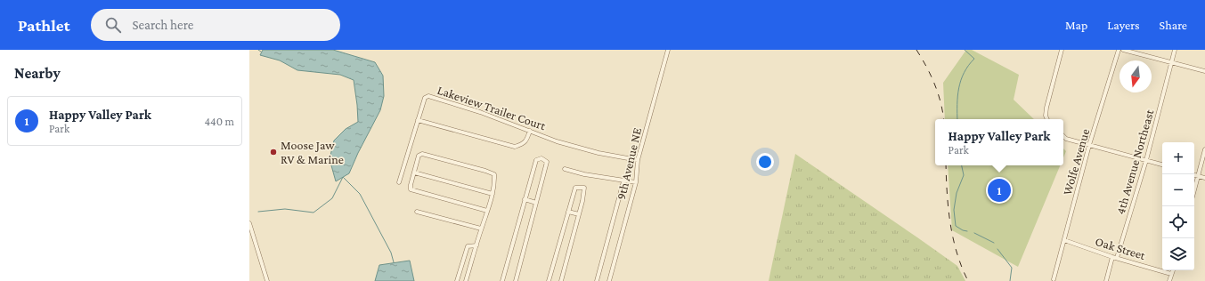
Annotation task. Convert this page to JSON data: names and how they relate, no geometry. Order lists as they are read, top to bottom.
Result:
{
  "streets": {
    "street": [
      "Lakeview Trailer Court",
      "Wolfe Avenue",
      "4th Avenue Northeast",
      "9th Avenue NE",
      "Oak Street"
    ]
  },
  "crossings": [
    ["Lakeview Trailer Court", "9th Avenue NE"],
    ["Wolfe Avenue", "Oak Street"],
    ["4th Avenue Northeast", "Oak Street"]
  ],
  "places": ["Moose Jaw RV & Marine"],
  "north": "bottom",
  "page": {
    "header": "Pathlet",
    "search": "Search here",
    "nav": ["Map", "Layers", "Share"],
    "heading": "Nearby",
    "list": [
      {
        "mark": "1",
        "name": "Happy Valley Park",
        "note": "Park",
        "value": "440 m"
      }
    ],
    "popup": ["Happy Valley Park", "Park"],
    "map_buttons": ["+", "−"],
    "pins": "1"
  }
}
